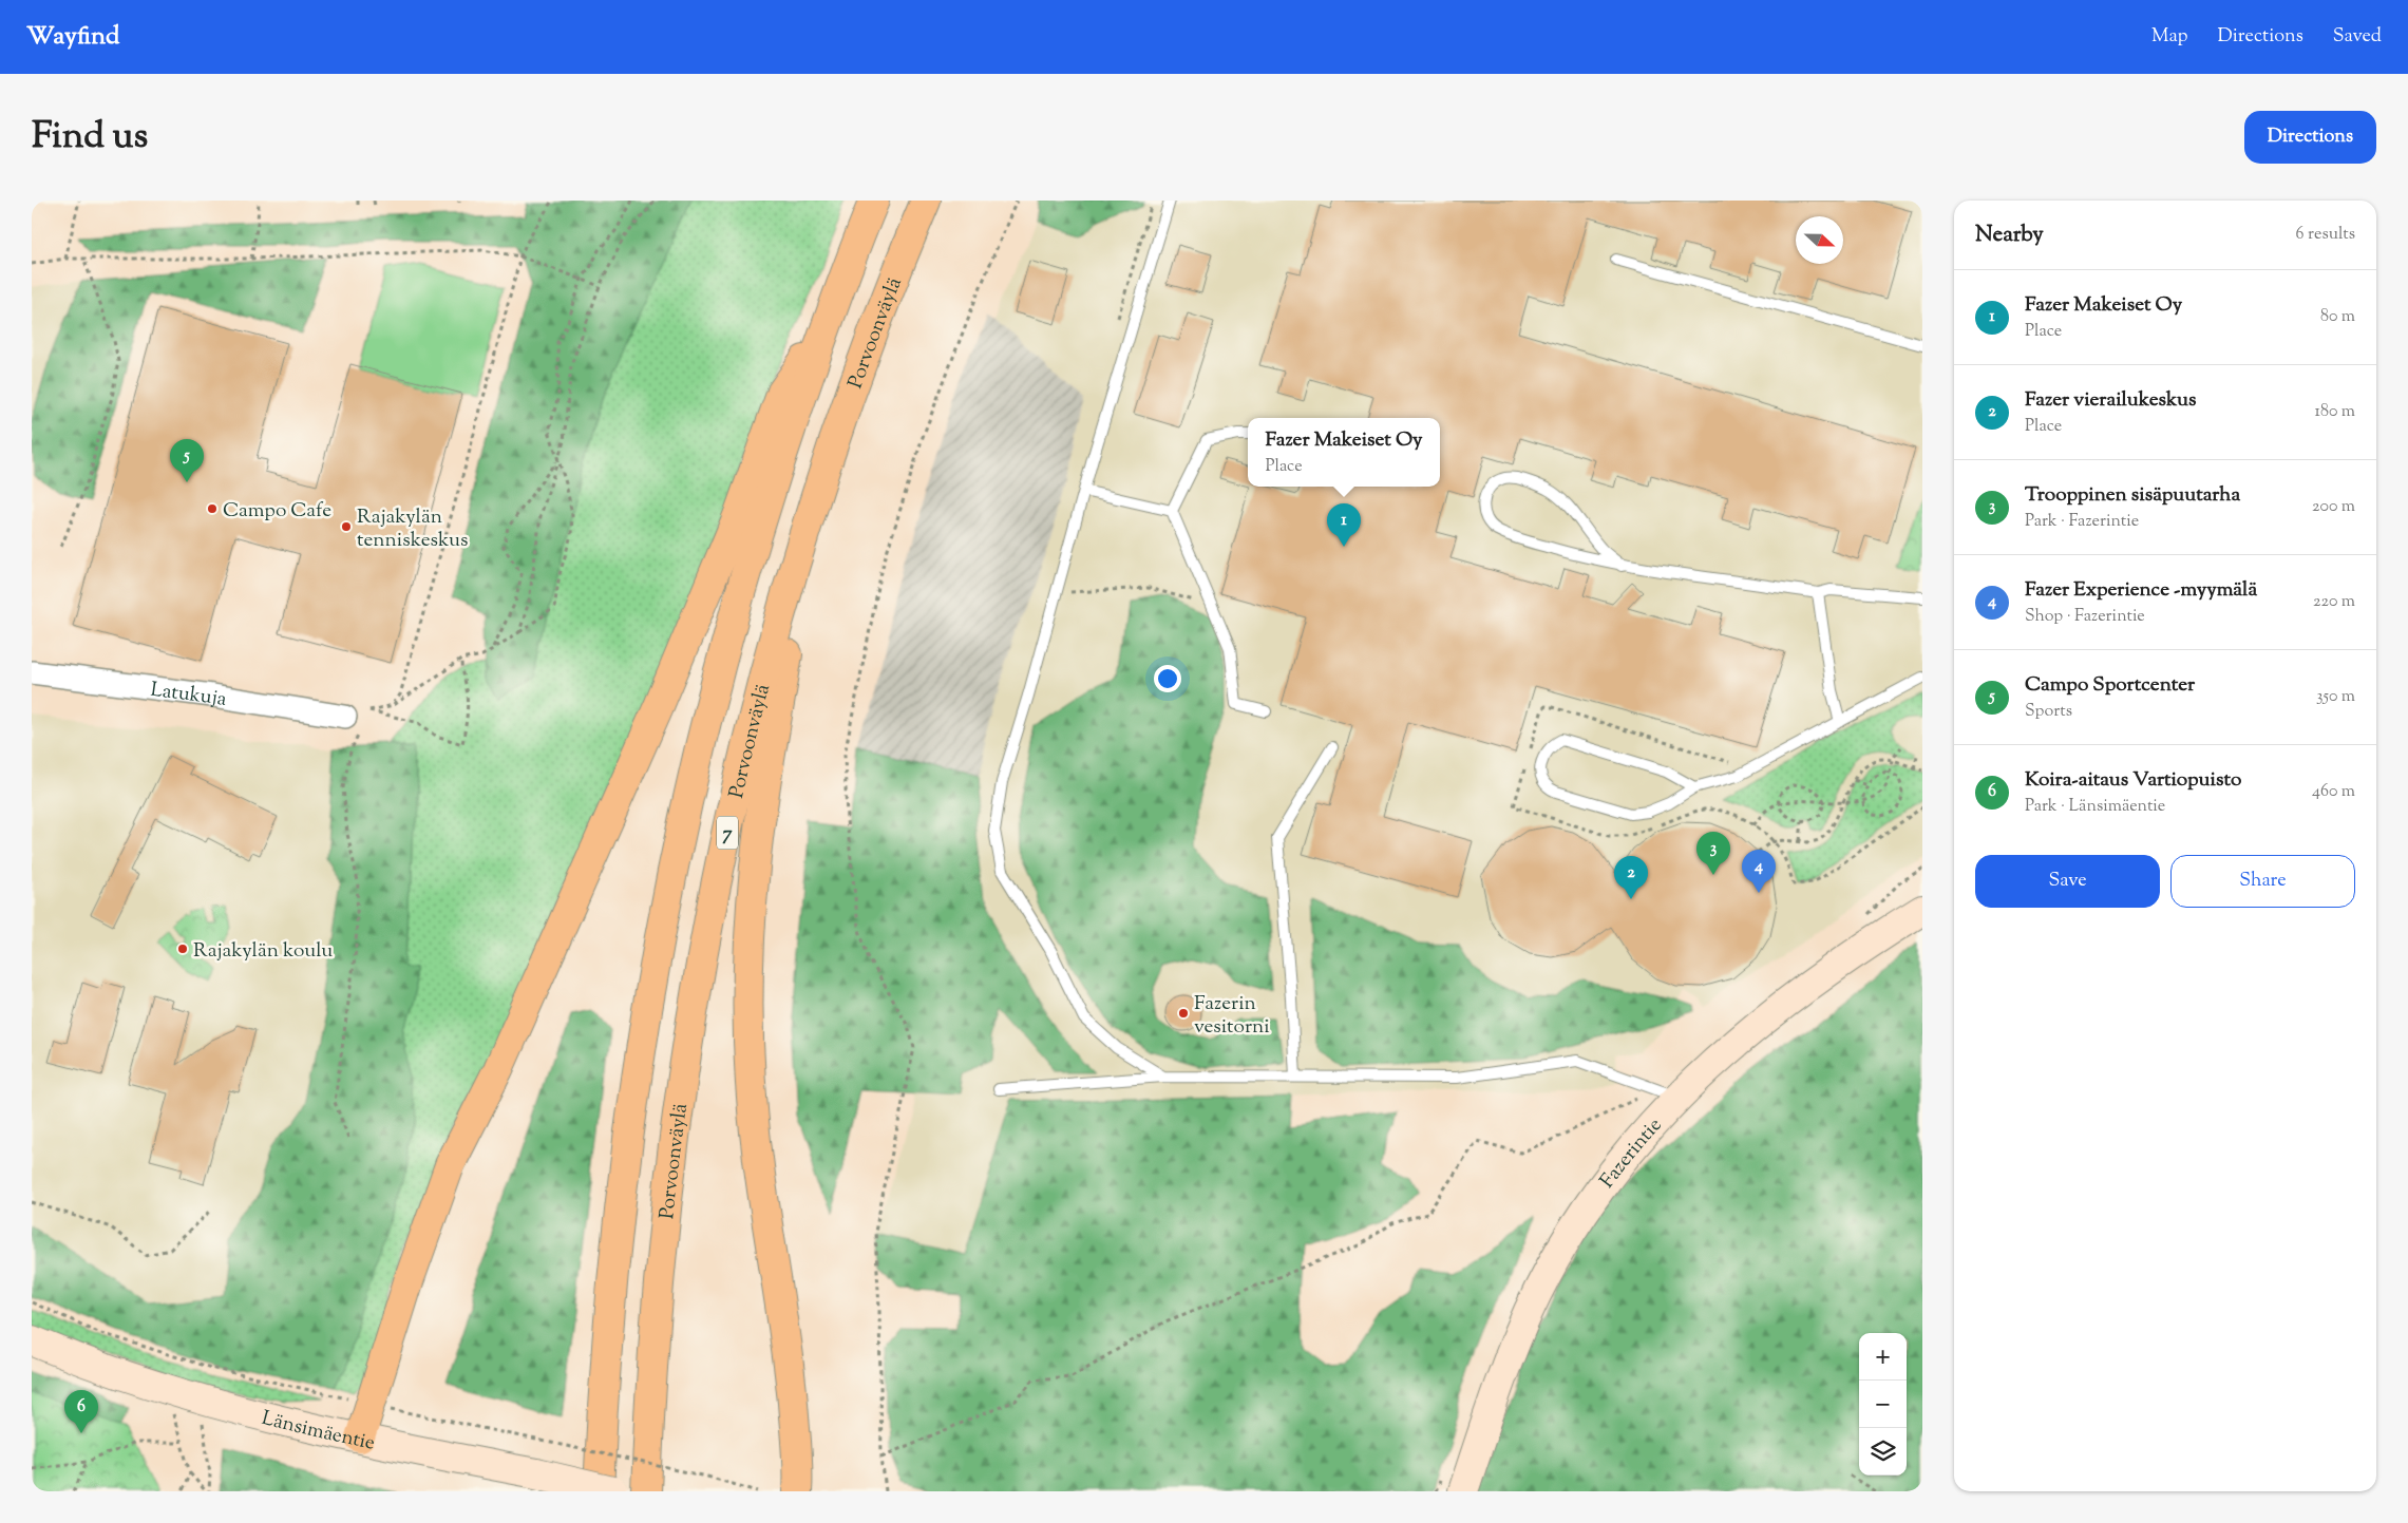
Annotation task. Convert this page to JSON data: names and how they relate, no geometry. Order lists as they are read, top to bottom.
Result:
{
  "streets": {
    "highway": ["Porvoonväylä", "7"],
    "main road": ["Fazerintie", "Länsimäentie"],
    "street": ["Latukuja"]
  },
  "places": [
    "Campo Cafe",
    "Rajakylän tenniskeskus",
    "Rajakylän koulu",
    "Fazerin vesitorni"
  ],
  "north": "right",
  "page": {
    "header": "Wayfind",
    "nav": ["Map", "Directions", "Saved"],
    "title": "Find us",
    "buttons": [
      "Directions",
      ["Save", "Share"]
    ],
    "heading": ["Nearby", "6 results"],
    "list": [
      {
        "mark": "1",
        "name": "Fazer Makeiset Oy",
        "note": "Place",
        "value": "80 m"
      },
      {
        "mark": "2",
        "name": "Fazer vierailukeskus",
        "note": "Place",
        "value": "180 m"
      },
      {
        "mark": "3",
        "name": "Trooppinen sisäpuutarha",
        "note": "Park · Fazerintie",
        "value": "200 m"
      },
      {
        "mark": "4",
        "name": "Fazer Experience -myymälä",
        "note": "Shop · Fazerintie",
        "value": "220 m"
      },
      {
        "mark": "5",
        "name": "Campo Sportcenter",
        "note": "Sports",
        "value": "350 m"
      },
      {
        "mark": "6",
        "name": "Koira-aitaus Vartiopuisto",
        "note": "Park · Länsimäentie",
        "value": "460 m"
      }
    ],
    "popup": ["Fazer Makeiset Oy", "Place"],
    "pins": [
      "5",
      "1",
      "3",
      "4",
      "2",
      "6"
    ],
    "map_buttons": ["+", "−"]
  }
}
